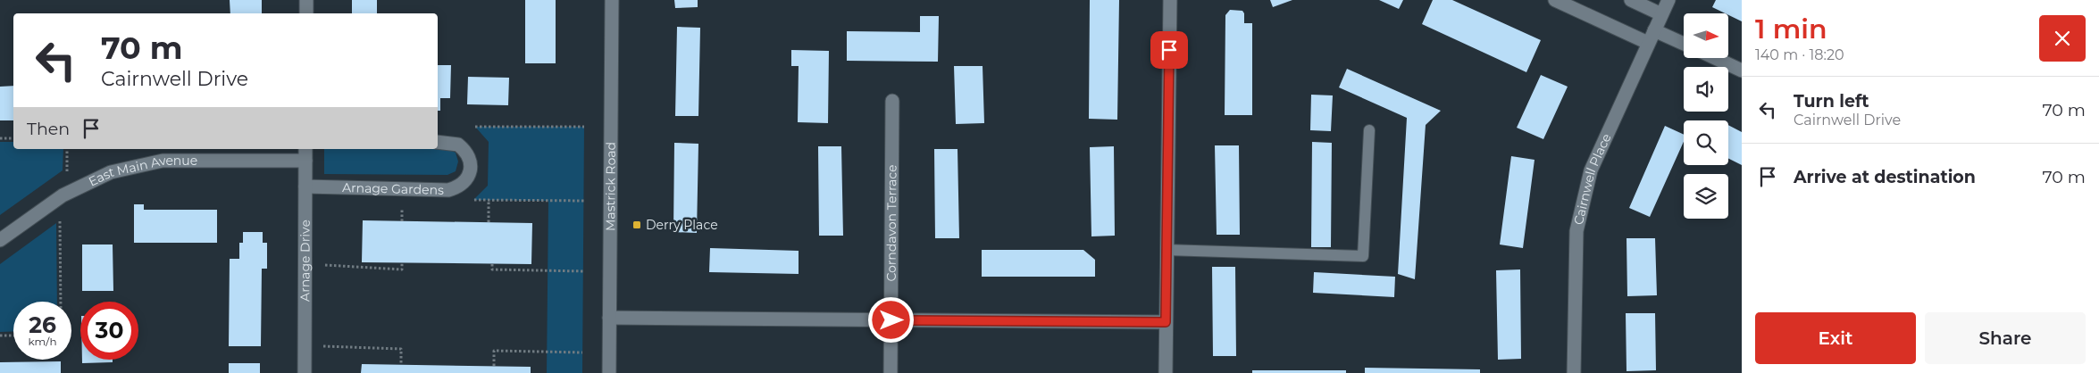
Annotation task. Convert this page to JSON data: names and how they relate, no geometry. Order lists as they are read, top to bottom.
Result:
{
  "streets": {
    "street": [
      "East Main Avenue",
      "Cairnwell Place",
      "Mastrick Road",
      "Arnage Gardens",
      "Corndavon Terrace",
      "Arnage Drive"
    ]
  },
  "crossings": [
    ["East Main Avenue", "Arnage Drive"],
    ["Arnage Gardens", "Arnage Drive"]
  ],
  "places": {
    "transit": ["Derry Place"]
  },
  "north": "right",
  "page": {
    "heading": ["1 min", "140 m · 18:20"],
    "turn": ["70 m", "Cairnwell Drive"],
    "list": [
      {
        "name": "Turn left",
        "note": "Cairnwell Drive",
        "value": "70 m"
      },
      {
        "name": "Arrive at destination",
        "value": "70 m"
      }
    ],
    "then": "Then",
    "speed": "26 km/h",
    "limit": "30",
    "buttons": ["Exit", "Share"]
  }
}
